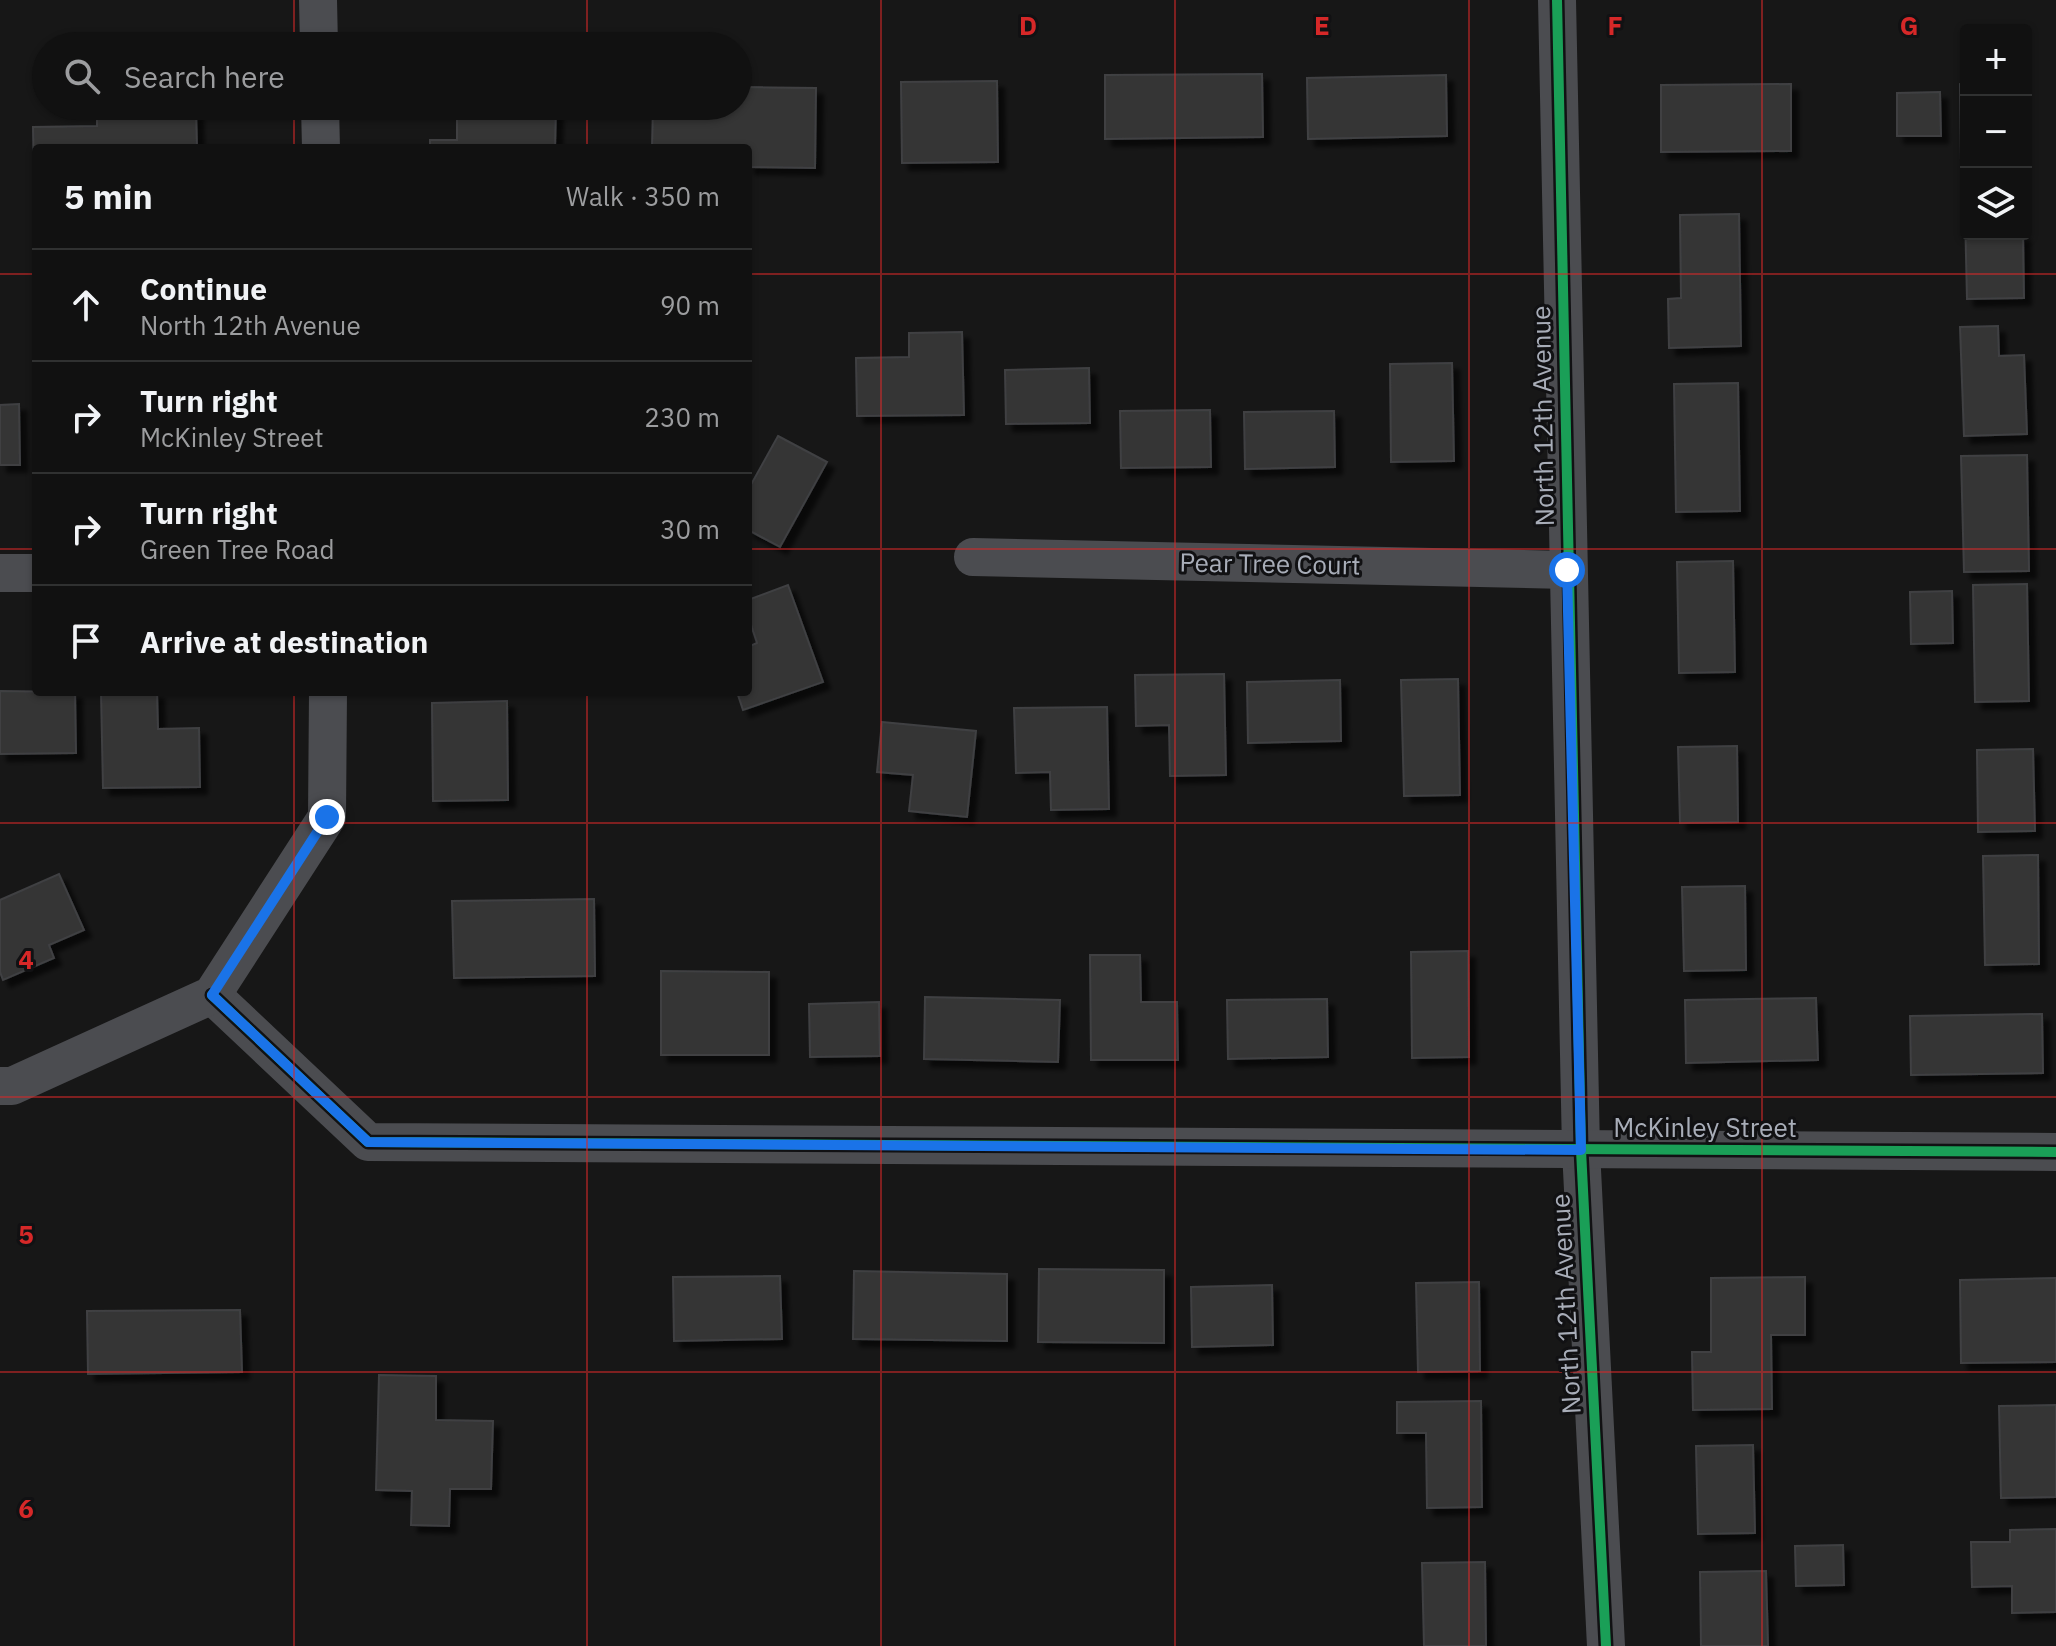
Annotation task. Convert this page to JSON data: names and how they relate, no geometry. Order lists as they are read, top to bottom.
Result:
{
  "streets": {
    "street": ["North 12th Avenue", "Pear Tree Court", "McKinley Street"]
  },
  "crossings": [
    ["North 12th Avenue", "Pear Tree Court"],
    ["North 12th Avenue", "McKinley Street"]
  ],
  "page": {
    "map_buttons": ["+", "−"],
    "search": "Search here",
    "heading": ["5 min", "Walk · 350 m"],
    "list": [
      ["Continue", "North 12th Avenue", "90 m"],
      ["Turn right", "McKinley Street", "230 m"],
      ["Turn right", "Green Tree Road", "30 m"],
      "Arrive at destination"
    ]
  },
  "grid": {
    "columns": [
      "D",
      "E",
      "F",
      "G"
    ],
    "rows": ["4", "5", "6"]
  }
}
